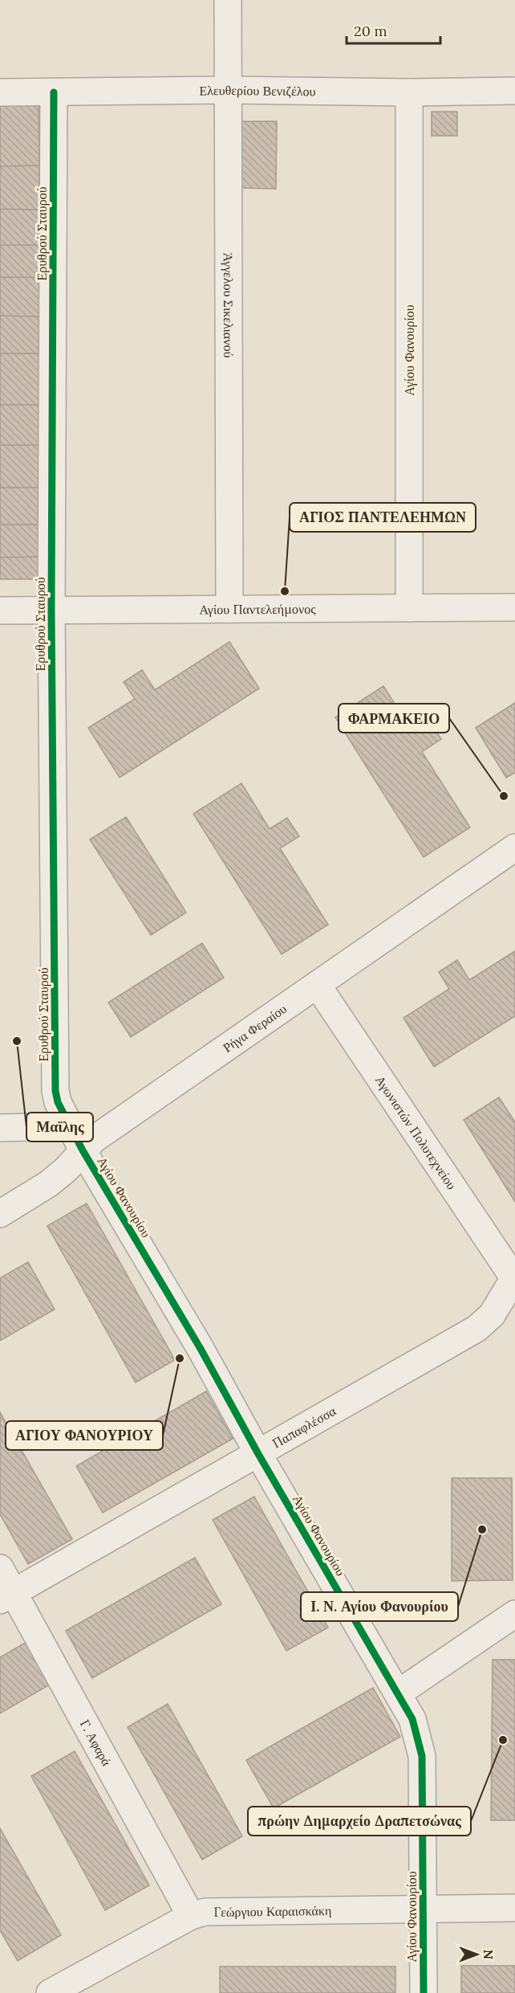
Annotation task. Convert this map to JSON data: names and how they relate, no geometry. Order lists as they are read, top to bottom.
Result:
{
  "streets": {
    "street": [
      "Ελευθερίου Βενιζέλου",
      "Ερυθρού Σταυρού",
      "Άγγελου Σικελιανού",
      "Αγίου Φανουρίου",
      "Αγίου Παντελεήμονος",
      "Ρήγα Φεραίου",
      "Αγωνιστών Πολυτεχνείου",
      "Παπαφλέσσα",
      "Γ. Αφαρά",
      "Γεώργιου Καραισκάκη"
    ]
  },
  "crossings": [
    ["Ελευθερίου Βενιζέλου", "Ερυθρού Σταυρού"],
    ["Ελευθερίου Βενιζέλου", "Άγγελου Σικελιανού"],
    ["Ελευθερίου Βενιζέλου", "Αγίου Φανουρίου"],
    ["Ερυθρού Σταυρού", "Αγίου Φανουρίου"],
    ["Ερυθρού Σταυρού", "Αγίου Παντελεήμονος"],
    ["Ερυθρού Σταυρού", "Ρήγα Φεραίου"],
    ["Άγγελου Σικελιανού", "Αγίου Παντελεήμονος"],
    ["Αγίου Φανουρίου", "Αγίου Παντελεήμονος"],
    ["Αγίου Φανουρίου", "Ρήγα Φεραίου"],
    ["Αγίου Φανουρίου", "Παπαφλέσσα"],
    ["Αγίου Φανουρίου", "Γεώργιου Καραισκάκη"],
    ["Ρήγα Φεραίου", "Αγωνιστών Πολυτεχνείου"],
    ["Αγωνιστών Πολυτεχνείου", "Παπαφλέσσα"],
    ["Παπαφλέσσα", "Γ. Αφαρά"],
    ["Γ. Αφαρά", "Γεώργιου Καραισκάκη"]
  ],
  "places": [
    "ΑΓΙΟΣ ΠΑΝΤΕΛΕΗΜΩΝ",
    "ΦΑΡΜΑΚΕΙΟ",
    "Μαϊλης",
    "ΑΓΙΟΥ ΦΑΝΟΥΡΙΟΥ",
    "Ι. Ν. Αγίου Φανουρίου",
    "πρώην Δημαρχείο Δραπετσώνας"
  ],
  "scale_bar": "20 m",
  "north": "right"
}
